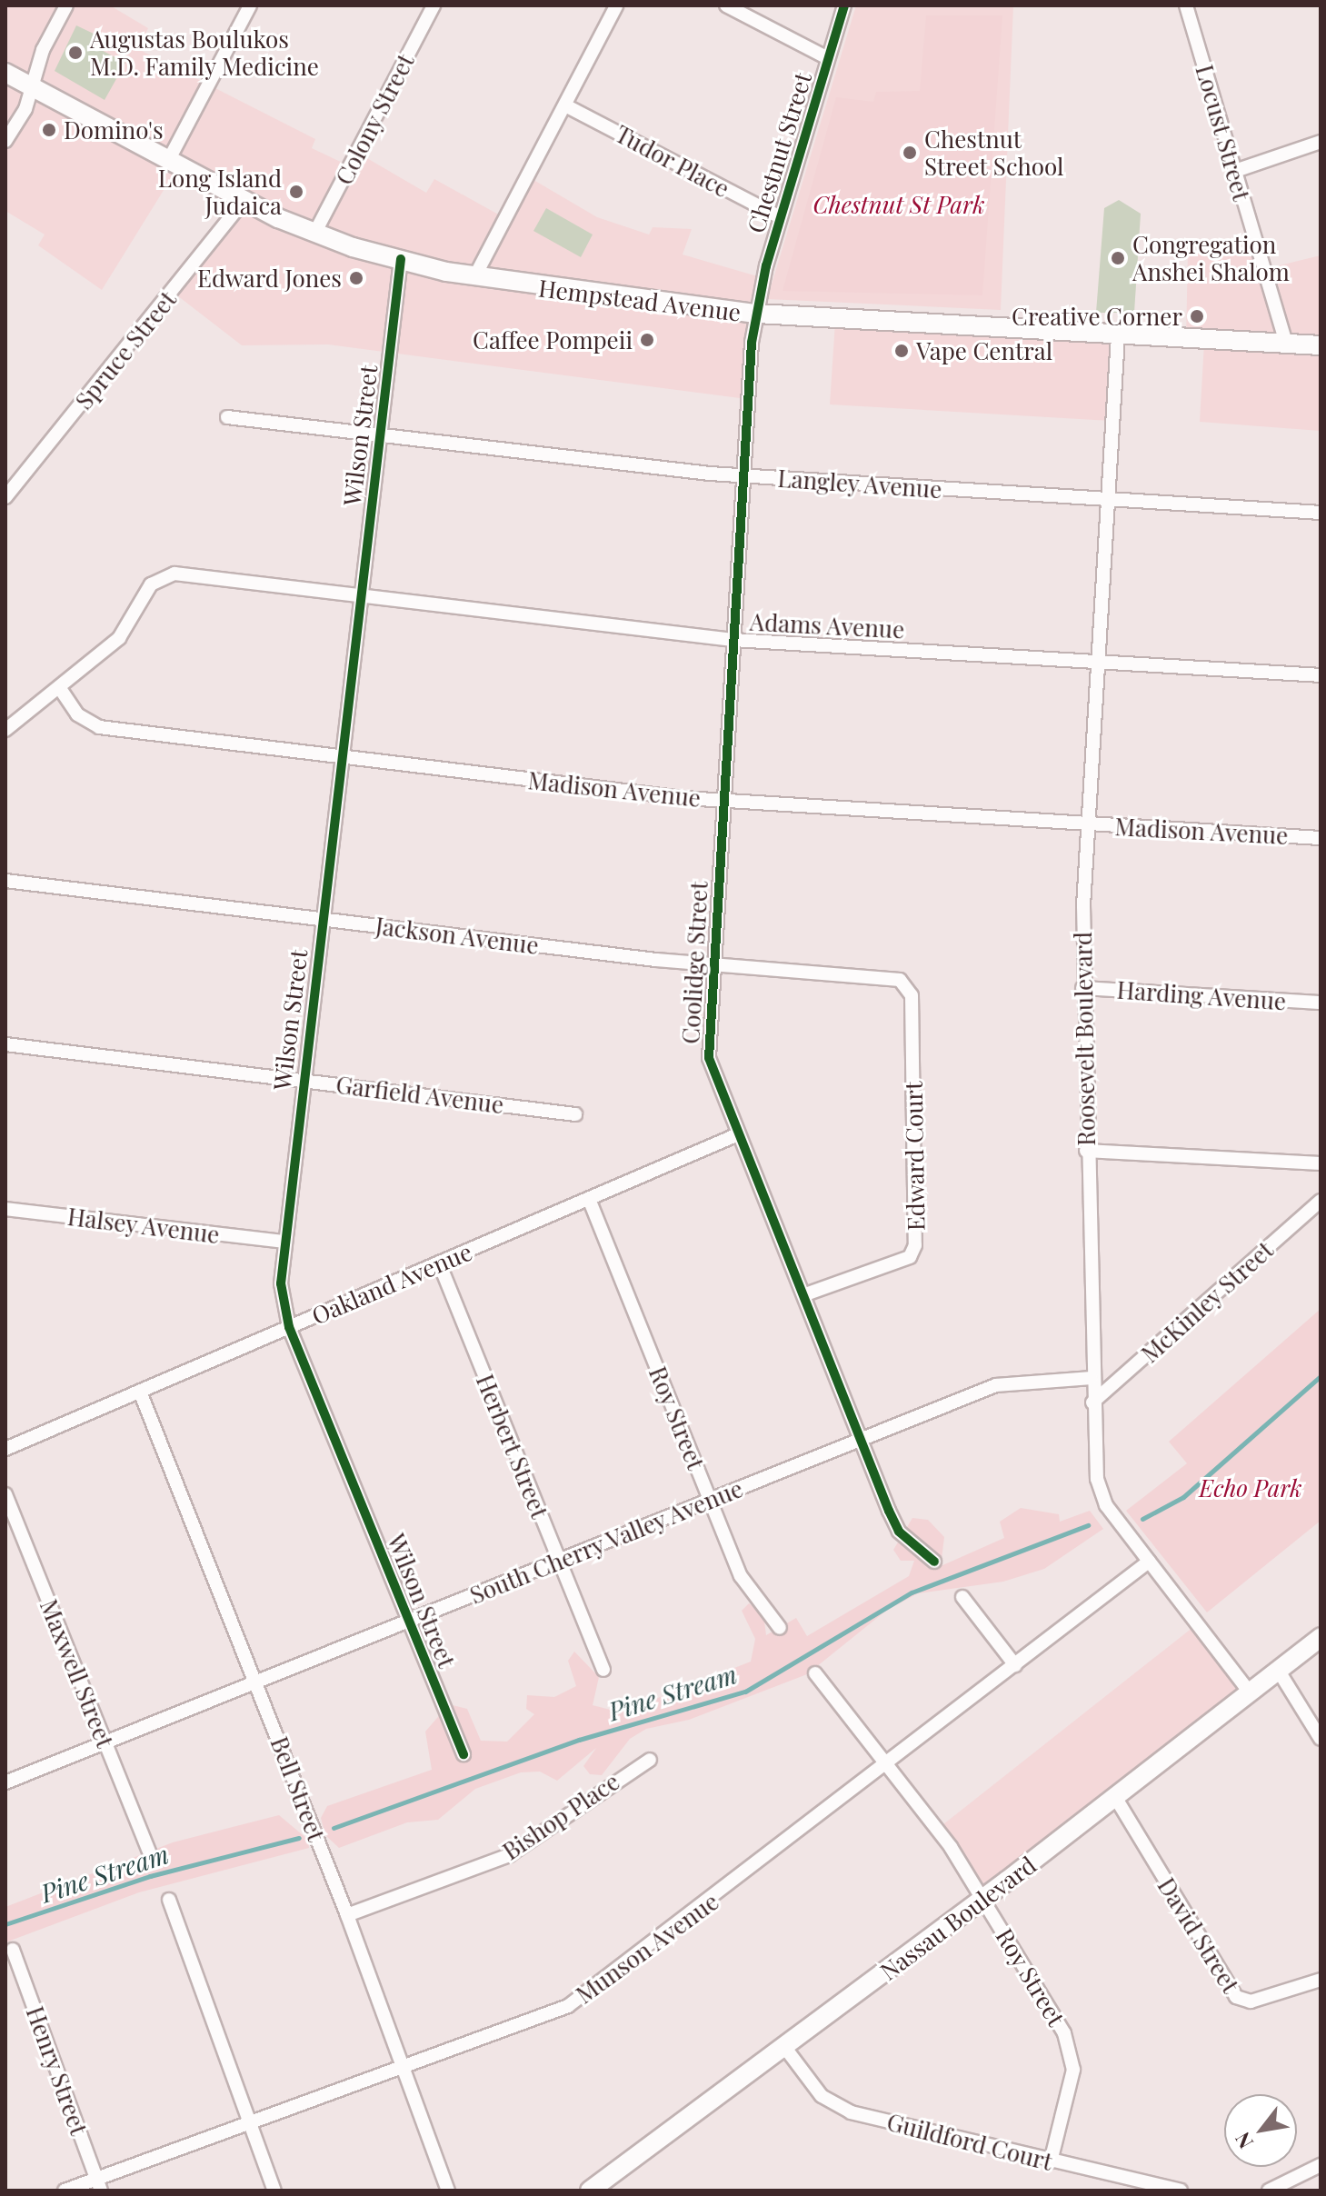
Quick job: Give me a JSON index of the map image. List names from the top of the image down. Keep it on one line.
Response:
{"streets":{"main road":["Hempstead Avenue","Nassau Boulevard"],"street":["Colony Street","Locust Street","Chestnut Street","Tudor Place","Spruce Street","Wilson Street","Langley Avenue","Adams Avenue","Madison Avenue","Jackson Avenue","Coolidge Street","Harding Avenue","Roosevelt Boulevard","Garfield Avenue","Edward Court","Halsey Avenue","Oakland Avenue","McKinley Street","Roy Street","Herbert Street","South Cherry Valley Avenue","Maxwell Street","Bell Street","Bishop Place","David Street","Munson Avenue","Henry Street","Guildford Court"]},"crossings":[["Colony Street","Hempstead Avenue"],["Locust Street","Hempstead Avenue"],["Chestnut Street","Tudor Place"],["Chestnut Street","Hempstead Avenue"],["Chestnut Street","Coolidge Street"],["Hempstead Avenue","Spruce Street"],["Hempstead Avenue","Wilson Street"],["Hempstead Avenue","Coolidge Street"],["Hempstead Avenue","Roosevelt Boulevard"],["Wilson Street","Langley Avenue"],["Wilson Street","Adams Avenue"],["Wilson Street","Madison Avenue"],["Wilson Street","Jackson Avenue"],["Wilson Street","Garfield Avenue"],["Wilson Street","Halsey Avenue"],["Wilson Street","Oakland Avenue"],["Wilson Street","South Cherry Valley Avenue"],["Langley Avenue","Coolidge Street"],["Langley Avenue","Roosevelt Boulevard"],["Adams Avenue","Madison Avenue"],["Adams Avenue","Coolidge Street"],["Adams Avenue","Roosevelt Boulevard"],["Madison Avenue","Coolidge Street"],["Madison Avenue","Roosevelt Boulevard"],["Jackson Avenue","Coolidge Street"],["Jackson Avenue","Edward Court"],["Coolidge Street","Edward Court"],["Coolidge Street","Oakland Avenue"],["Coolidge Street","South Cherry Valley Avenue"],["Harding Avenue","Roosevelt Boulevard"],["Roosevelt Boulevard","McKinley Street"],["Roosevelt Boulevard","South Cherry Valley Avenue"],["Roosevelt Boulevard","Nassau Boulevard"],["Roosevelt Boulevard","Munson Avenue"],["Oakland Avenue","Roy Street"],["Oakland Avenue","Herbert Street"],["Oakland Avenue","Bell Street"],["Roy Street","South Cherry Valley Avenue"],["Roy Street","Nassau Boulevard"],["Roy Street","Munson Avenue"],["Roy Street","Guildford Court"],["Herbert Street","South Cherry Valley Avenue"],["South Cherry Valley Avenue","Maxwell Street"],["South Cherry Valley Avenue","Bell Street"],["Bell Street","Bishop Place"],["Bell Street","Munson Avenue"],["Nassau Boulevard","David Street"],["Nassau Boulevard","Guildford Court"],["Munson Avenue","Henry Street"]],"water":["Pine Stream"],"parks":["Chestnut St Park","Echo Park"],"places":["Augustas Boulukos M.D. Family Medicine","Domino's","Chestnut Street School","Long Island Judaica","Congregation Anshei Shalom","Edward Jones","Creative Corner","Caffee Pompeii","Vape Central"],"north":"bottom left"}
